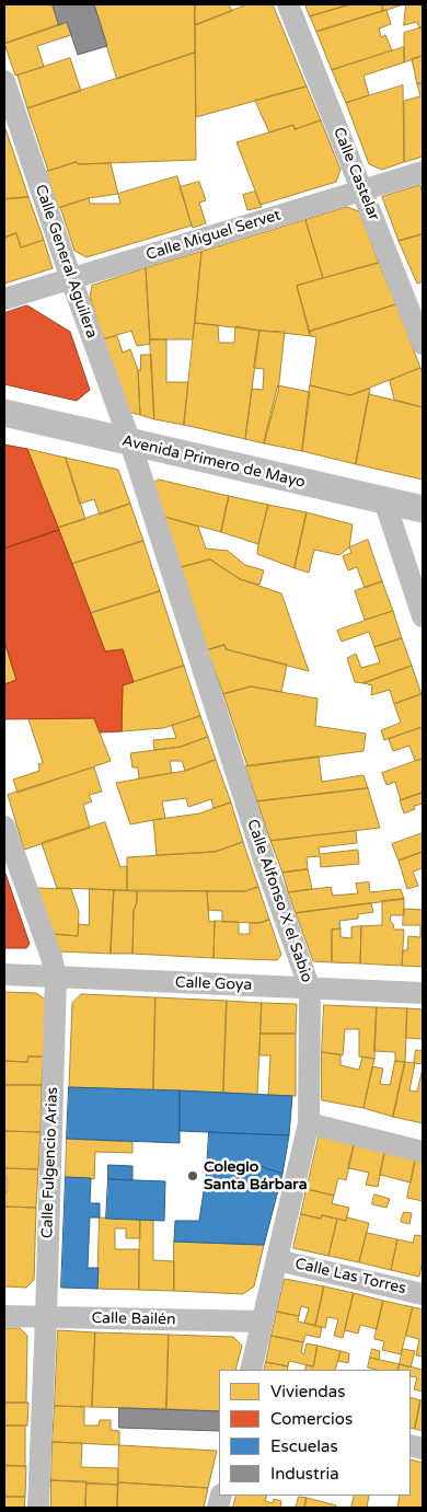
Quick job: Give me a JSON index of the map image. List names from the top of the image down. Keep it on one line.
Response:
{"streets":{"street":["Calle Castelar","Calle Miguel Servet","Calle General Aguilera","Avenida Primero de Mayo","Calle Alfonso X el Sabio","Calle Goya","Calle Fulgencio Arias","Calle Las Torres","Calle Bailén"]},"crossings":[["Calle Castelar","Calle Miguel Servet"],["Calle Miguel Servet","Calle General Aguilera"],["Calle General Aguilera","Avenida Primero de Mayo"],["Calle General Aguilera","Calle Alfonso X el Sabio"],["Avenida Primero de Mayo","Calle Alfonso X el Sabio"],["Calle Alfonso X el Sabio","Calle Goya"],["Calle Alfonso X el Sabio","Calle Las Torres"],["Calle Alfonso X el Sabio","Calle Bailén"],["Calle Goya","Calle Fulgencio Arias"],["Calle Fulgencio Arias","Calle Bailén"]],"places":["Colegio Santa Bárbara"],"legend":["Viviendas","Comercios","Escuelas","Industria"]}
